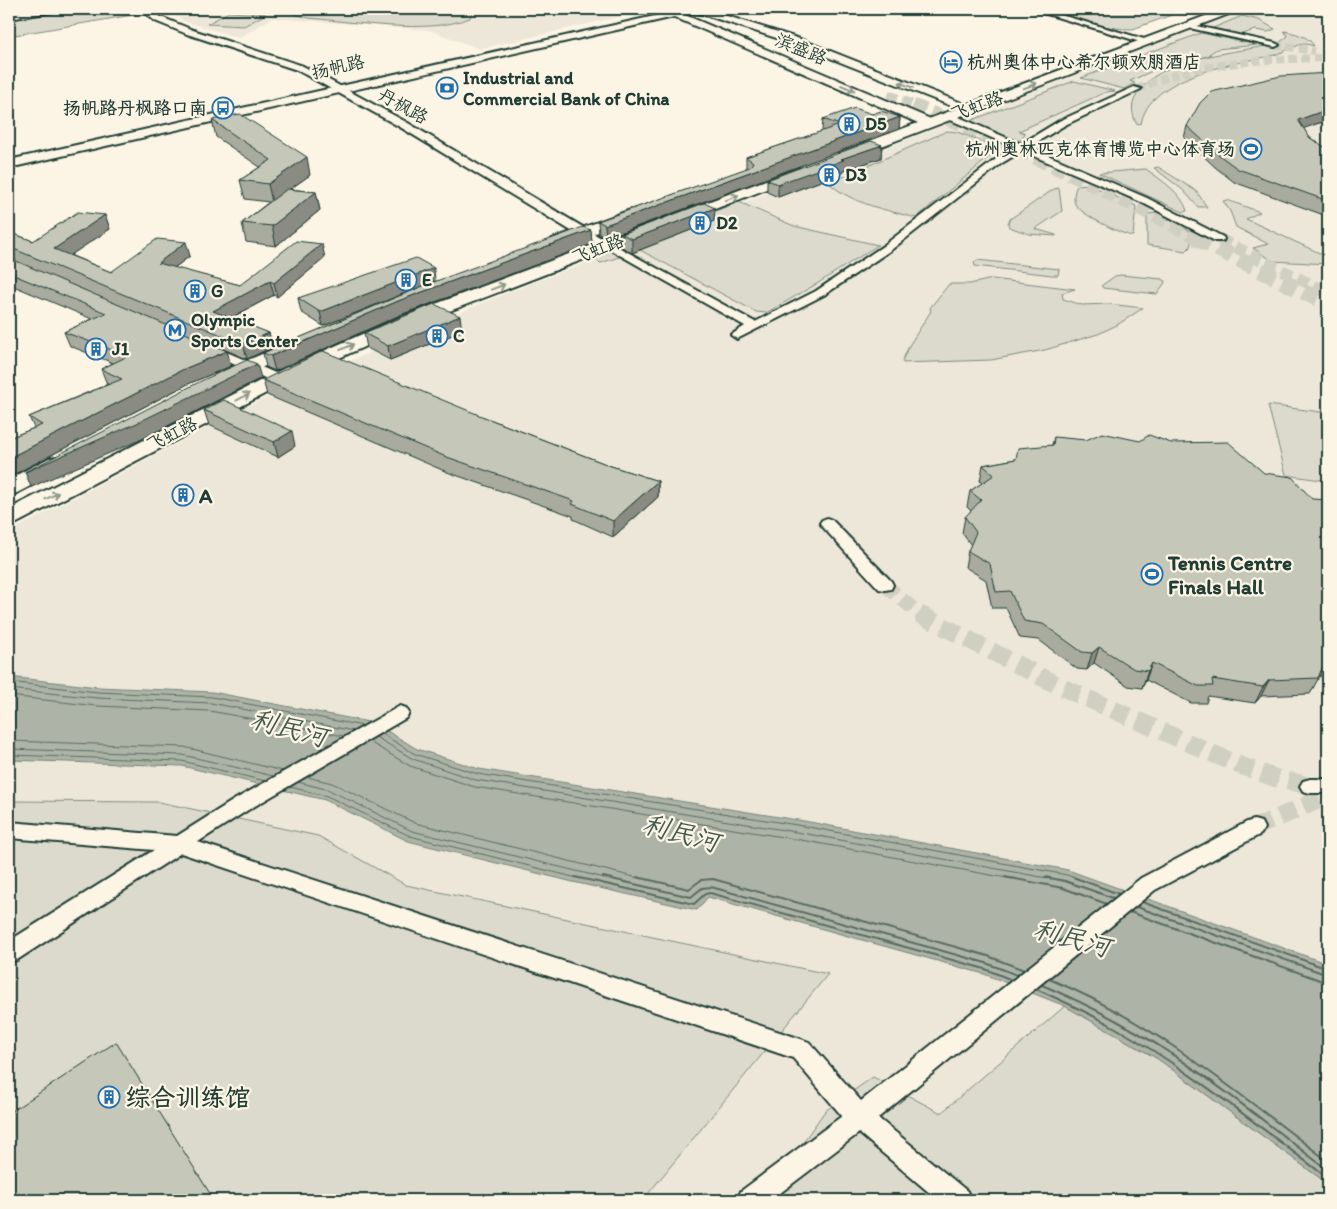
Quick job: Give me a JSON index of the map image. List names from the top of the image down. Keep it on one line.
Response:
{"streets":{"main road":["滨盛路","扬帆路","飞虹路"],"street":["丹枫路"]},"crossings":[["滨盛路","飞虹路"],["扬帆路","丹枫路"],["丹枫路","飞虹路"]],"water":["利民河"],"places":{"hotel":["杭州奥体中心希尔顿欢朋酒店"],"bank":["Industrial and Commercial Bank of China"],"bus stop":["扬帆路丹枫路口南"],"building":["D5","D3","D2","E","G","C","J1","A","综合训练馆"],"sports":["杭州奥林匹克体育博览中心体育场","Tennis Centre Finals Hall"],"metro station":["Olympic Sports Center"]}}
